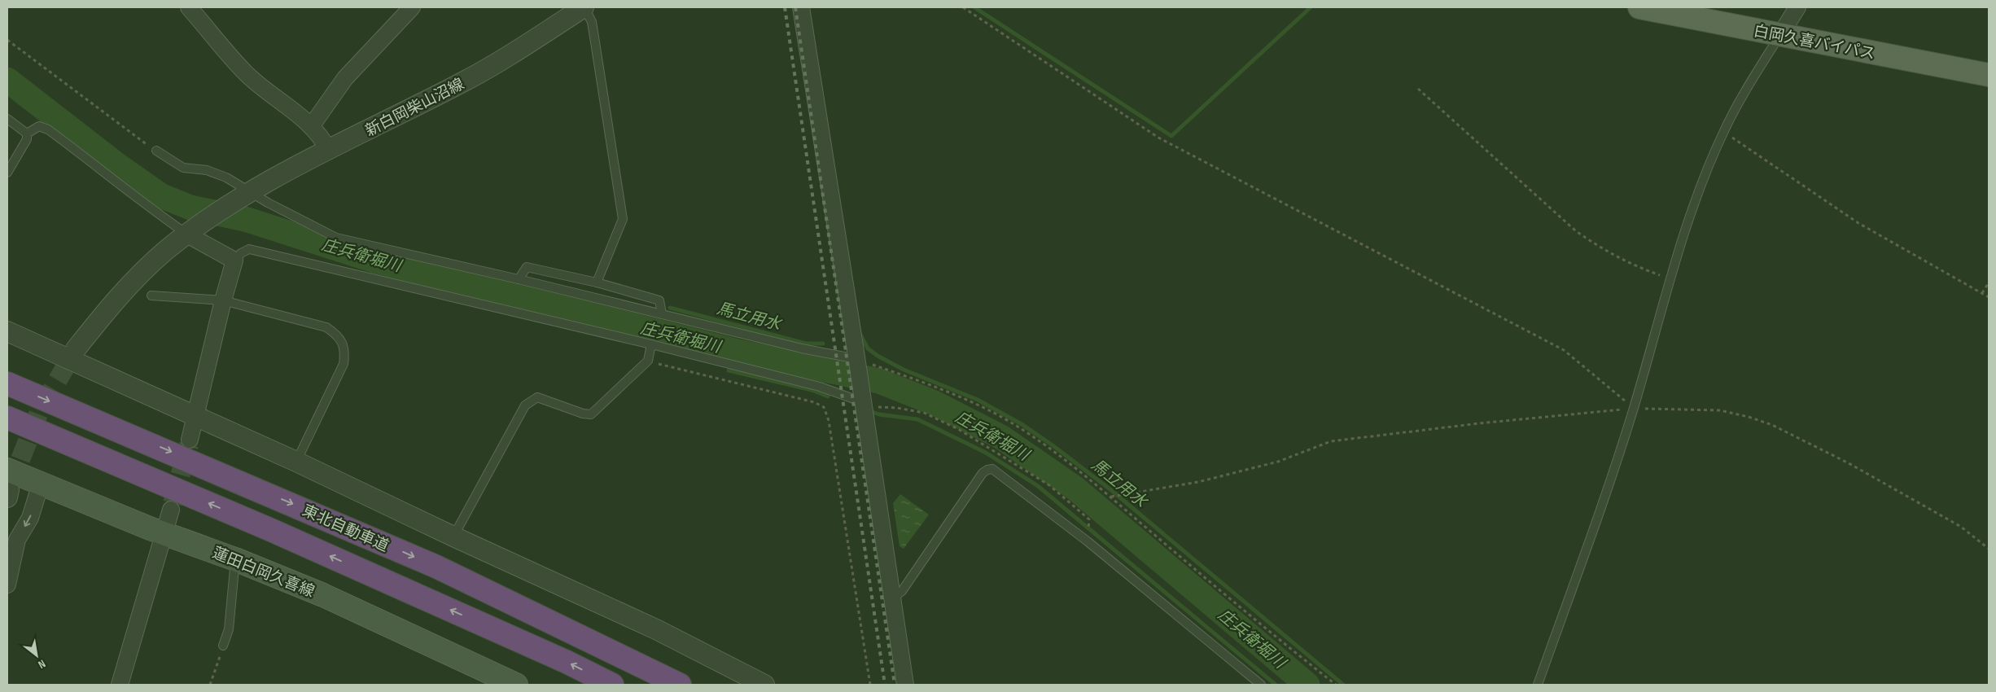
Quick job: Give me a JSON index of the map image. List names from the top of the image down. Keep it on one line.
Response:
{"streets":{"highway":["東北自動車道"],"main road":["白岡久喜バイパス","蓮田白岡久喜線"],"street":["新白岡柴山沼線"]},"water":["庄兵衛堀川","馬立用水"],"north":"bottom right"}
